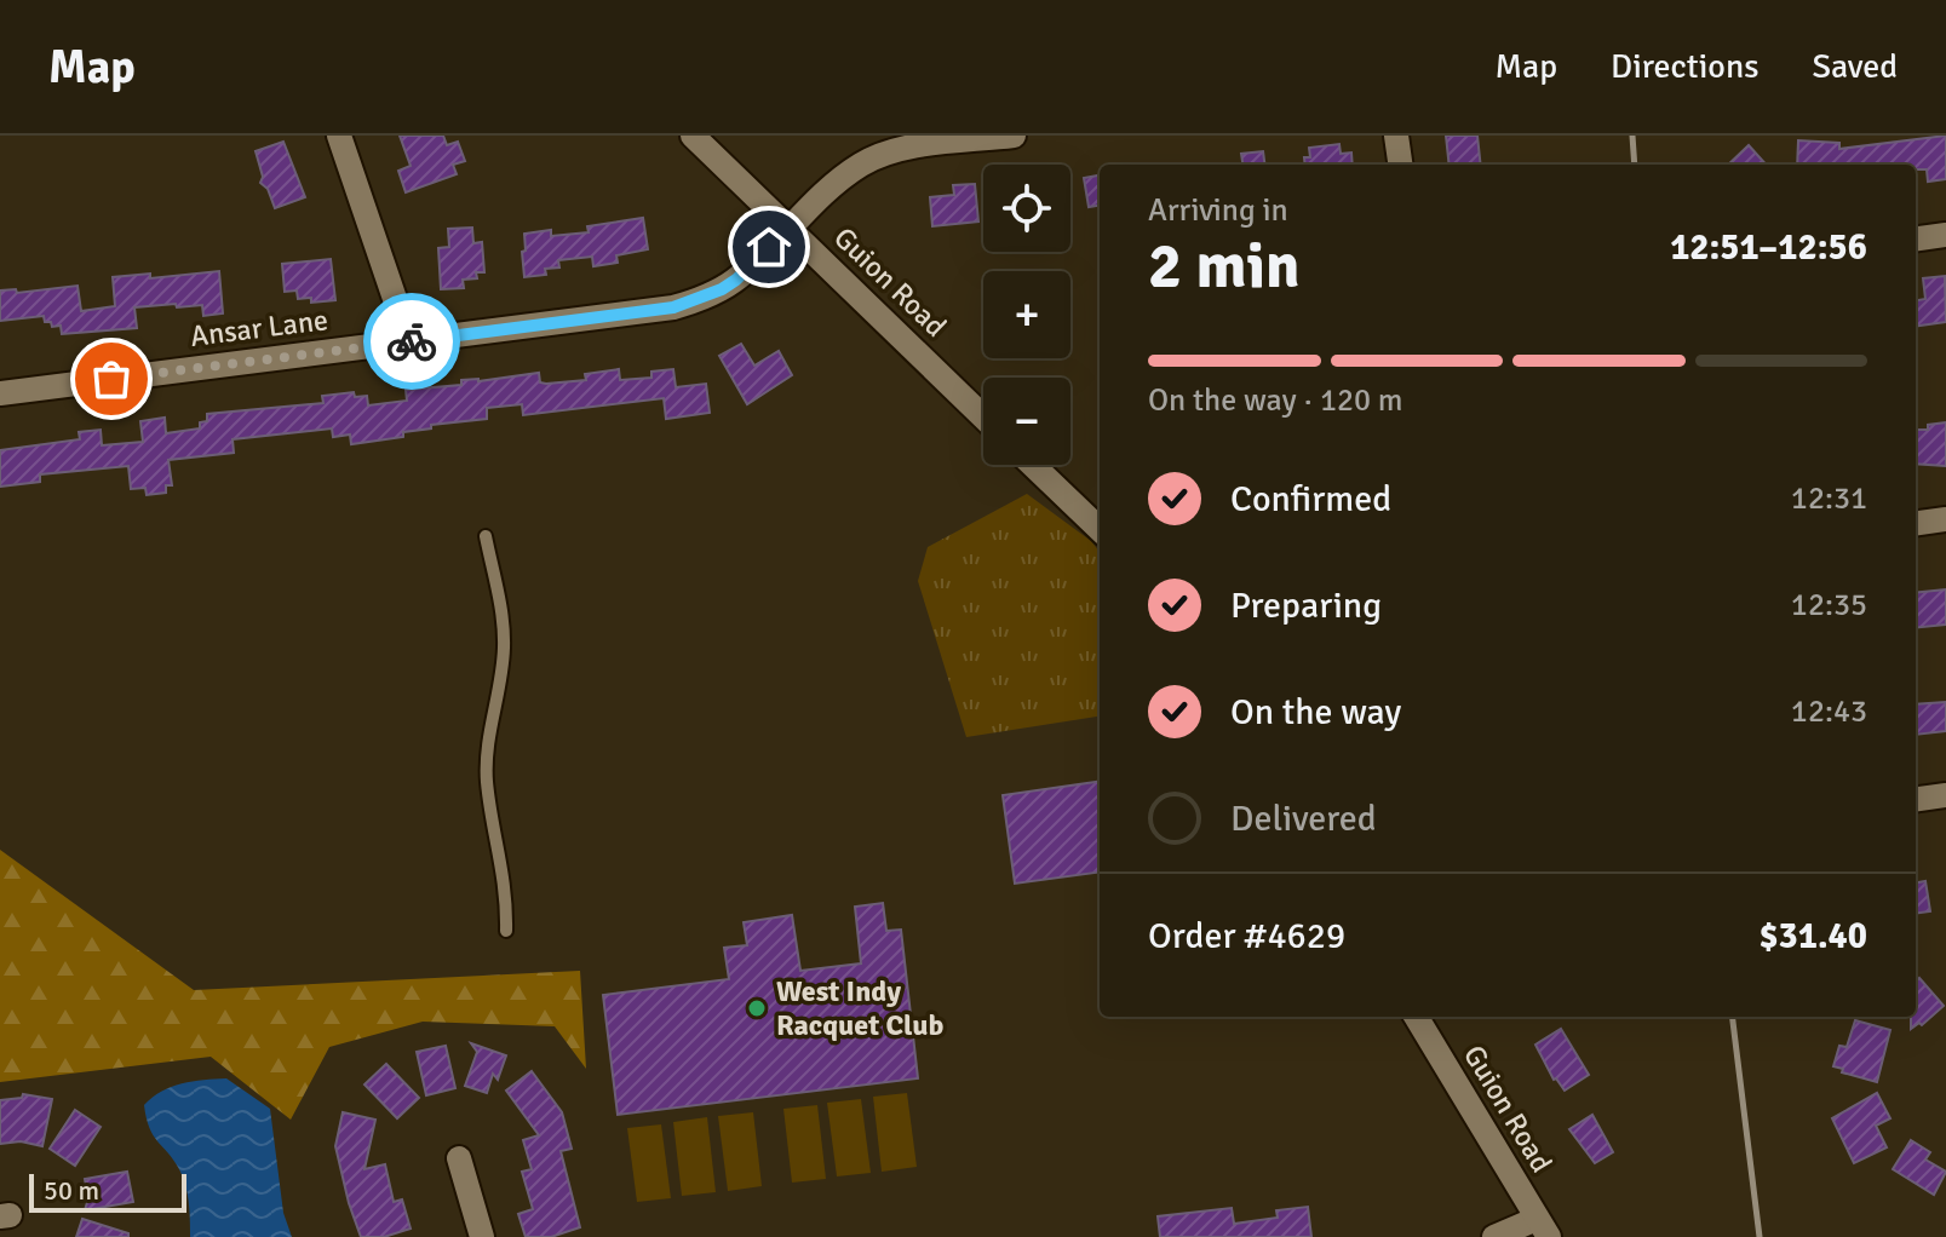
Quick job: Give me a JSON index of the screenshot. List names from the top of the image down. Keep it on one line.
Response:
{"streets":{"street":["Guion Road","Ansar Lane"]},"crossings":[["Guion Road","Ansar Lane"]],"places":["West Indy Racquet Club"],"scale_bar":"50 m","page":{"header":"Map","nav":["Map","Directions","Saved"],"map_buttons":["+","−"],"heading":["2 min","Arriving in","12:51–12:56"],"panel":["Order #4629","$31.40"],"bar":"On the way · 120 m","list":[["Confirmed","12:31"],["Preparing","12:35"],["On the way","12:43"],"Delivered"],"scale":"50 m"}}
